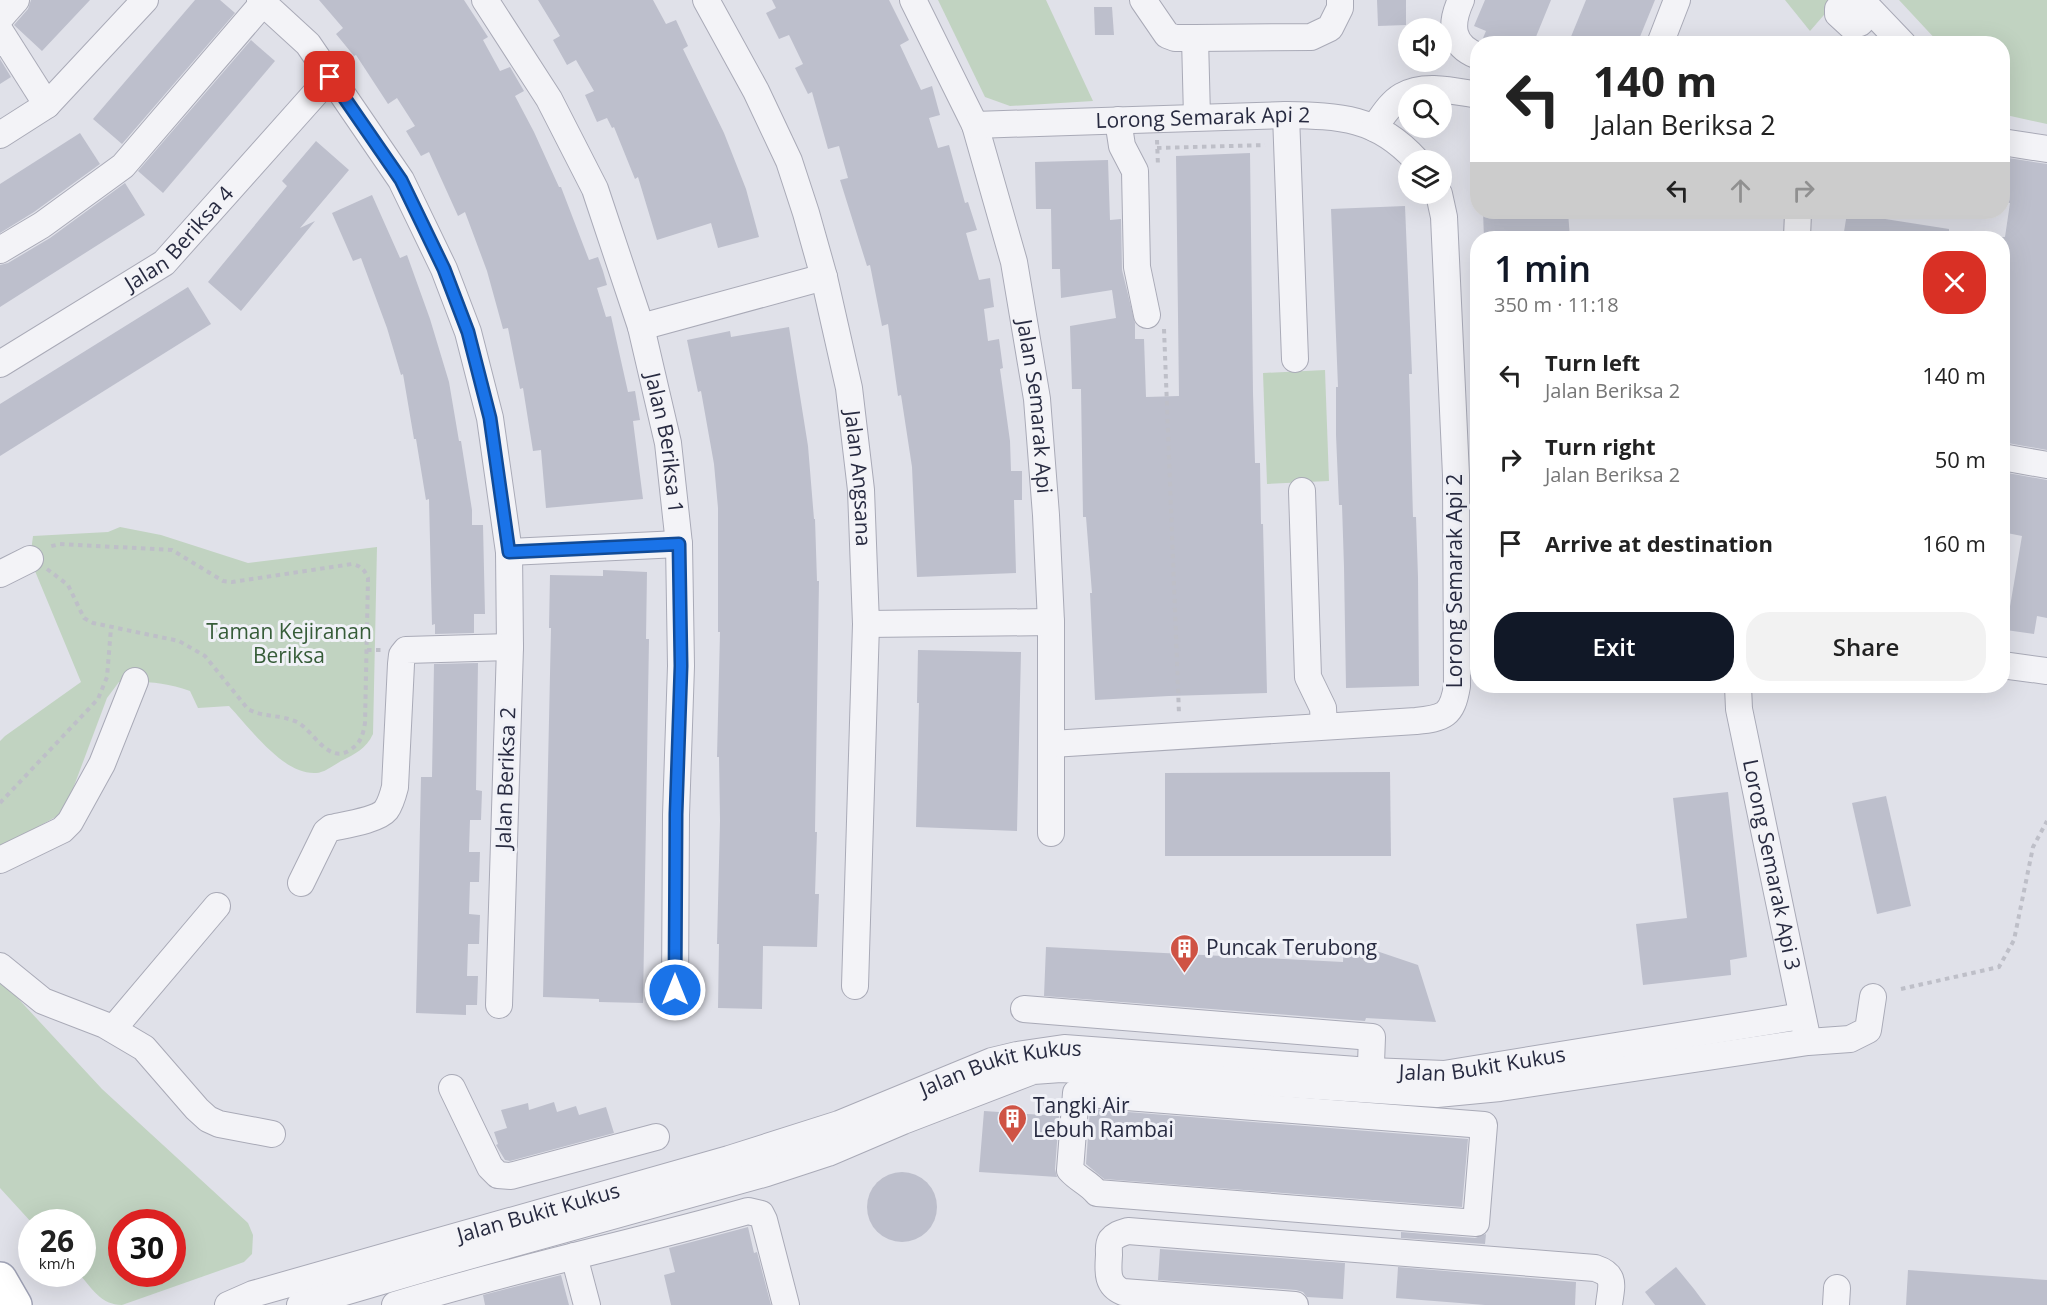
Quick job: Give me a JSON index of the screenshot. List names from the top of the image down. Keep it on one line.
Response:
{"streets":{"street":["Lorong Semarak Api 2","Jalan Beriksa 4","Jalan Semarak Api","Jalan Beriksa 1","Jalan Angsana","Jalan Beriksa 2","Lorong Semarak Api 3","Jalan Bukit Kukus"]},"crossings":[["Lorong Semarak Api 2","Jalan Semarak Api"],["Jalan Beriksa 4","Jalan Beriksa 2"],["Lorong Semarak Api 3","Jalan Bukit Kukus"]],"parks":["Taman Kejiranan Beriksa"],"places":{"building":["Puncak Terubong","Tangki Air Lebuh Rambai"]},"page":{"turn":["140 m","Jalan Beriksa 2"],"heading":["1 min","350 m · 11:18"],"list":[{"name":"Turn left","note":"Jalan Beriksa 2","value":"140 m"},{"name":"Turn right","note":"Jalan Beriksa 2","value":"50 m"},{"name":"Arrive at destination","value":"160 m"}],"buttons":["Exit","Share"],"speed":"26 km/h","limit":"30"}}
